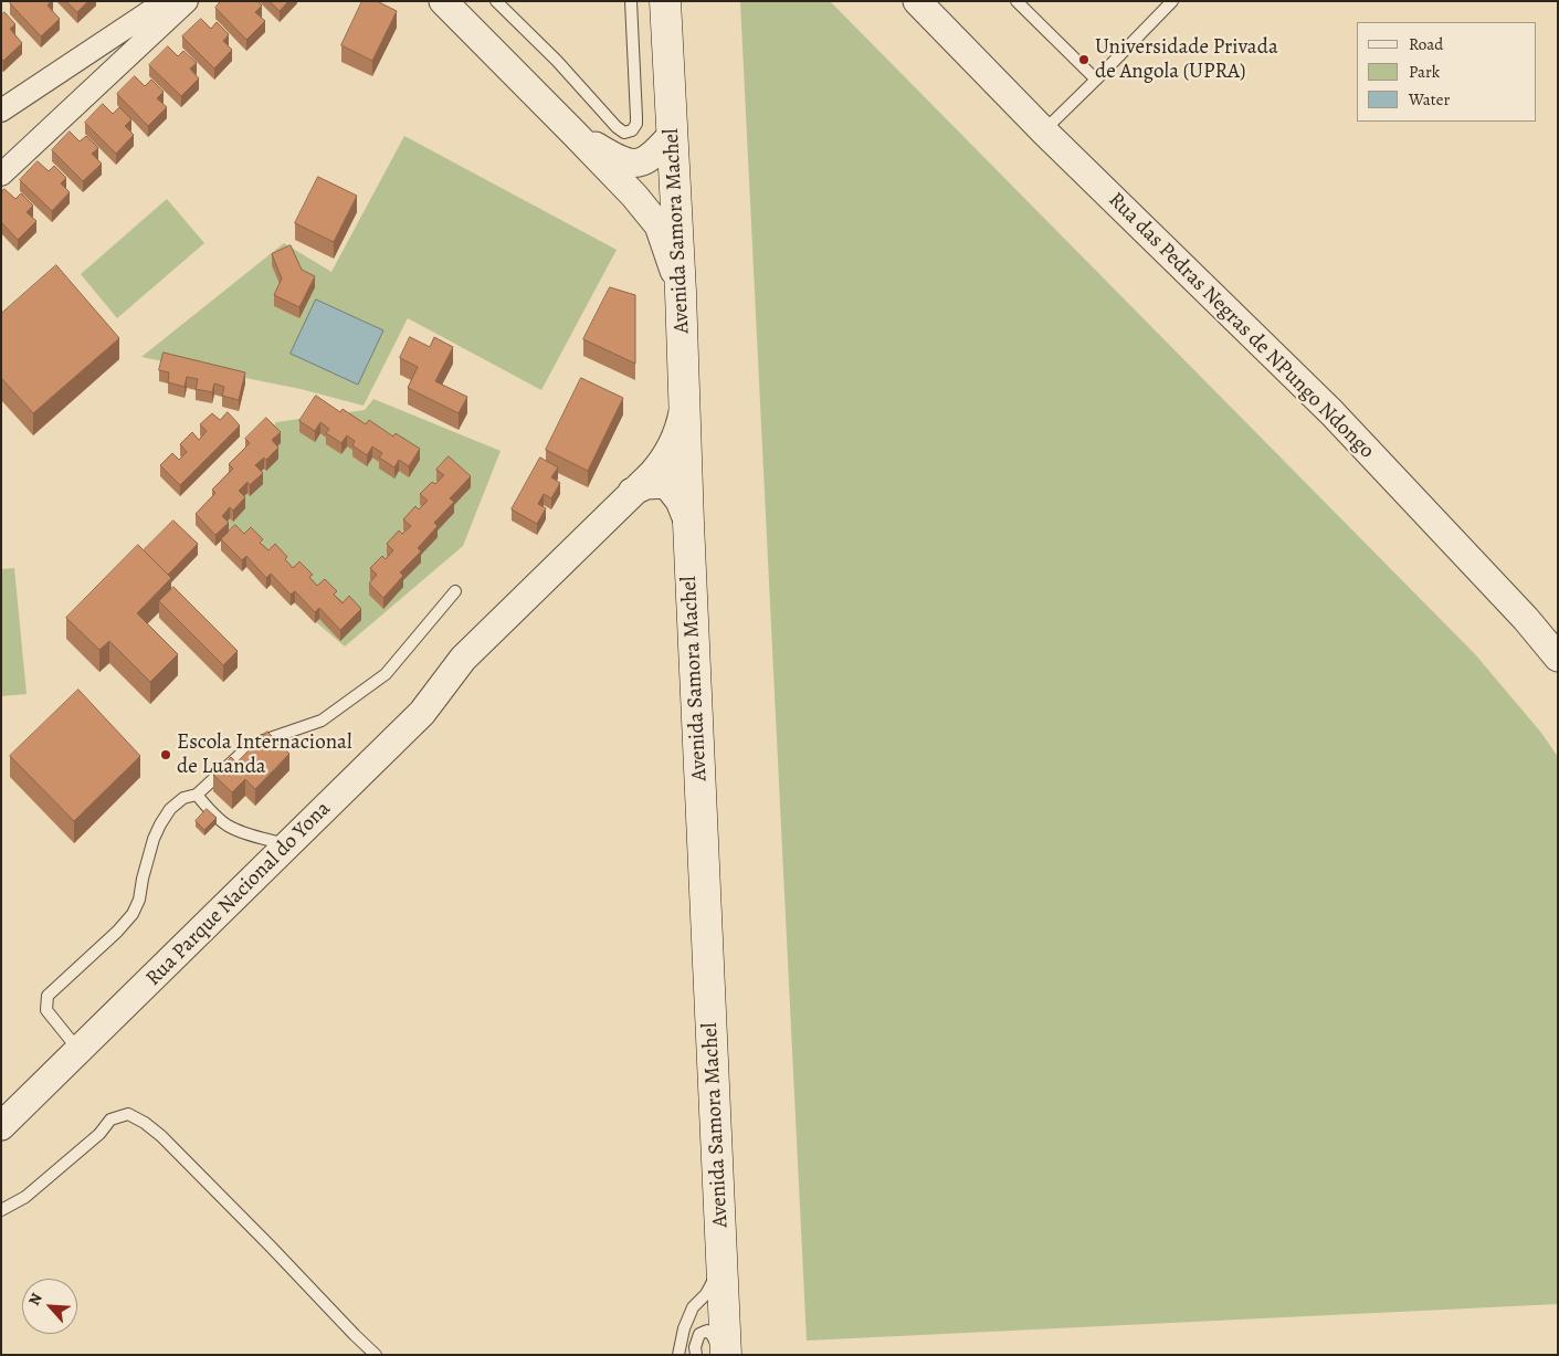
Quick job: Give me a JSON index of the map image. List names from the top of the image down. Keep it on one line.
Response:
{"streets":{"main road":["Avenida Samora Machel"],"street":["Rua das Pedras Negras de NPungo Ndongo","Rua Parque Nacional do Yona"]},"crossings":[["Avenida Samora Machel","Rua Parque Nacional do Yona"]],"places":["Universidade Privada de Angola (UPRA)","Escola Internacional de Luanda"],"legend":["Road","Park","Water"],"north":"top left"}
